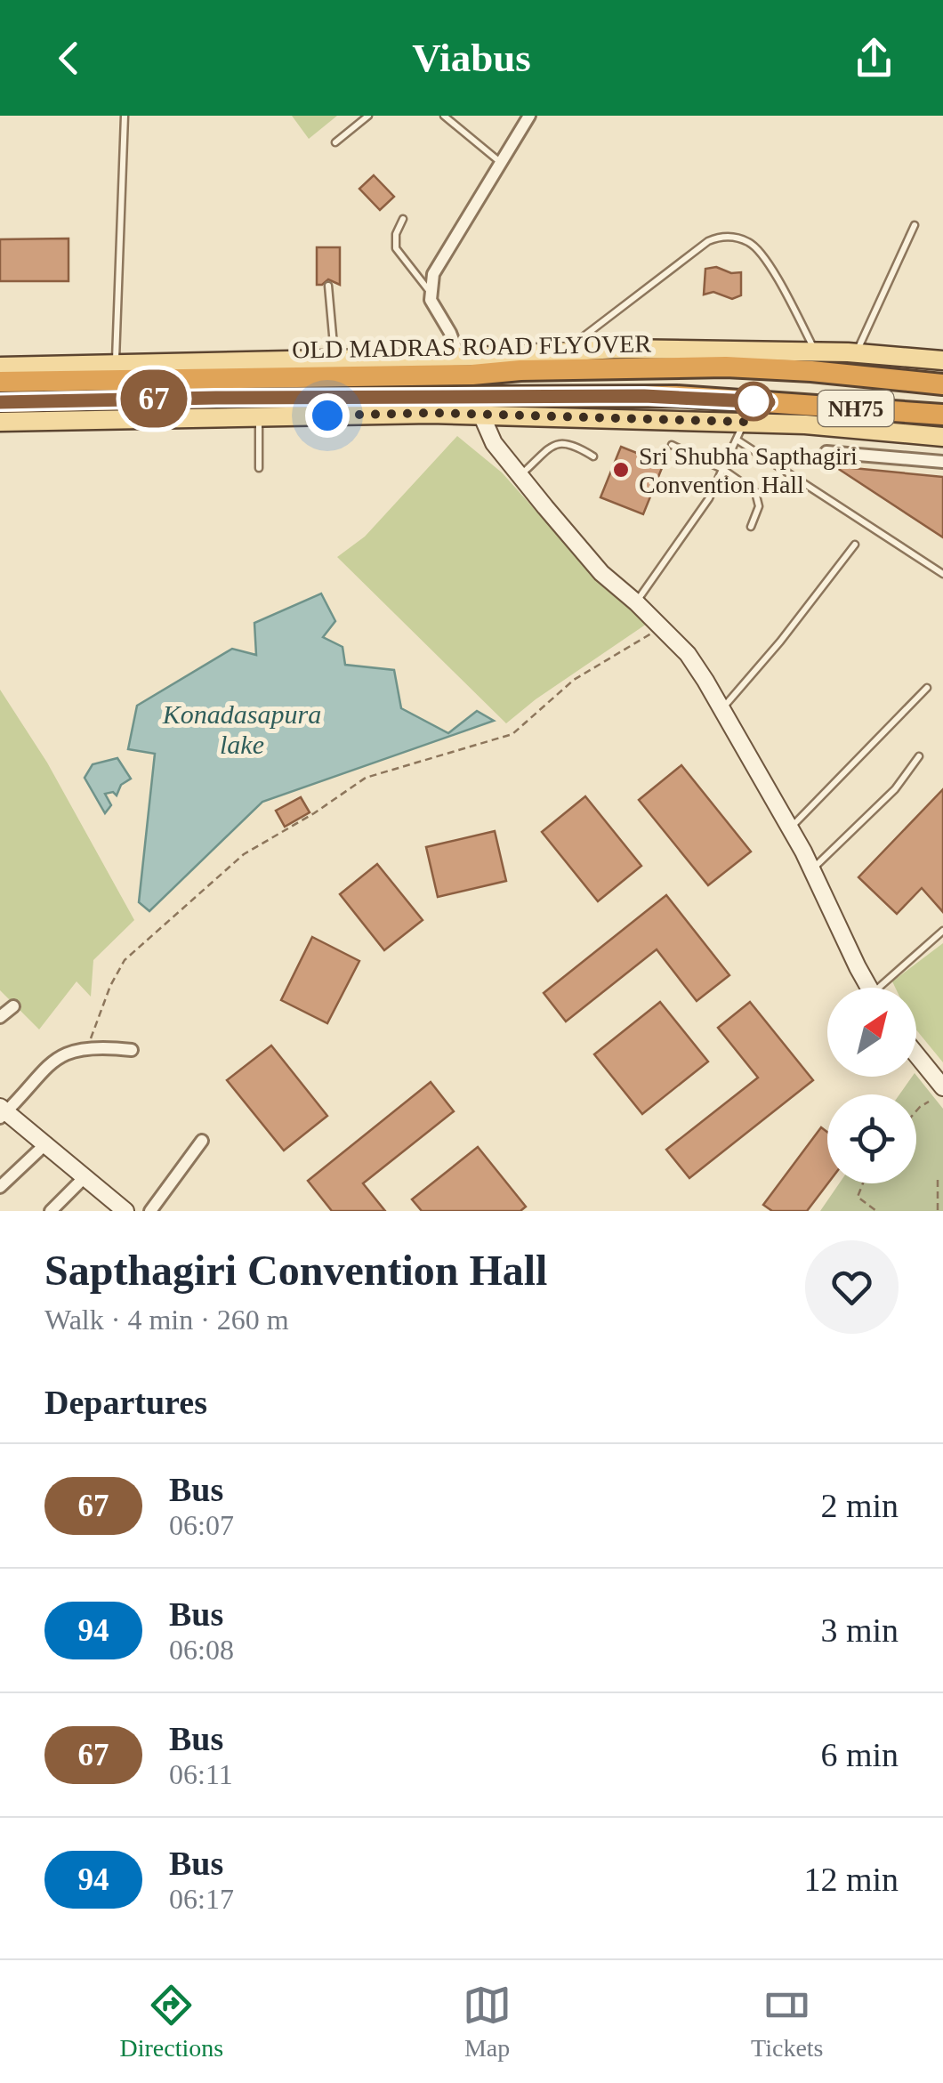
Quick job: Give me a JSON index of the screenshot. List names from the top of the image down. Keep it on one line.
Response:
{"streets":{"highway":["OLD MADRAS ROAD FLYOVER","NH75"]},"crossings":[["OLD MADRAS ROAD FLYOVER","NH75"]],"water":["Konadasapura lake"],"places":["Sri Shubha Sapthagiri Convention Hall"],"lines":["bus line 67"],"north":"top right","page":{"header":"Viabus","on_map":"67","heading":[["Sapthagiri Convention Hall","Walk · 4 min · 260 m"],"Departures"],"list":[{"mark":"67","name":"Bus","note":"06:07","value":"2 min"},{"mark":"94","name":"Bus","note":"06:08","value":"3 min"},{"mark":"67","name":"Bus","note":"06:11","value":"6 min"},{"mark":"94","name":"Bus","note":"06:17","value":"12 min"}],"tabs":["Directions","Map","Tickets"]}}
